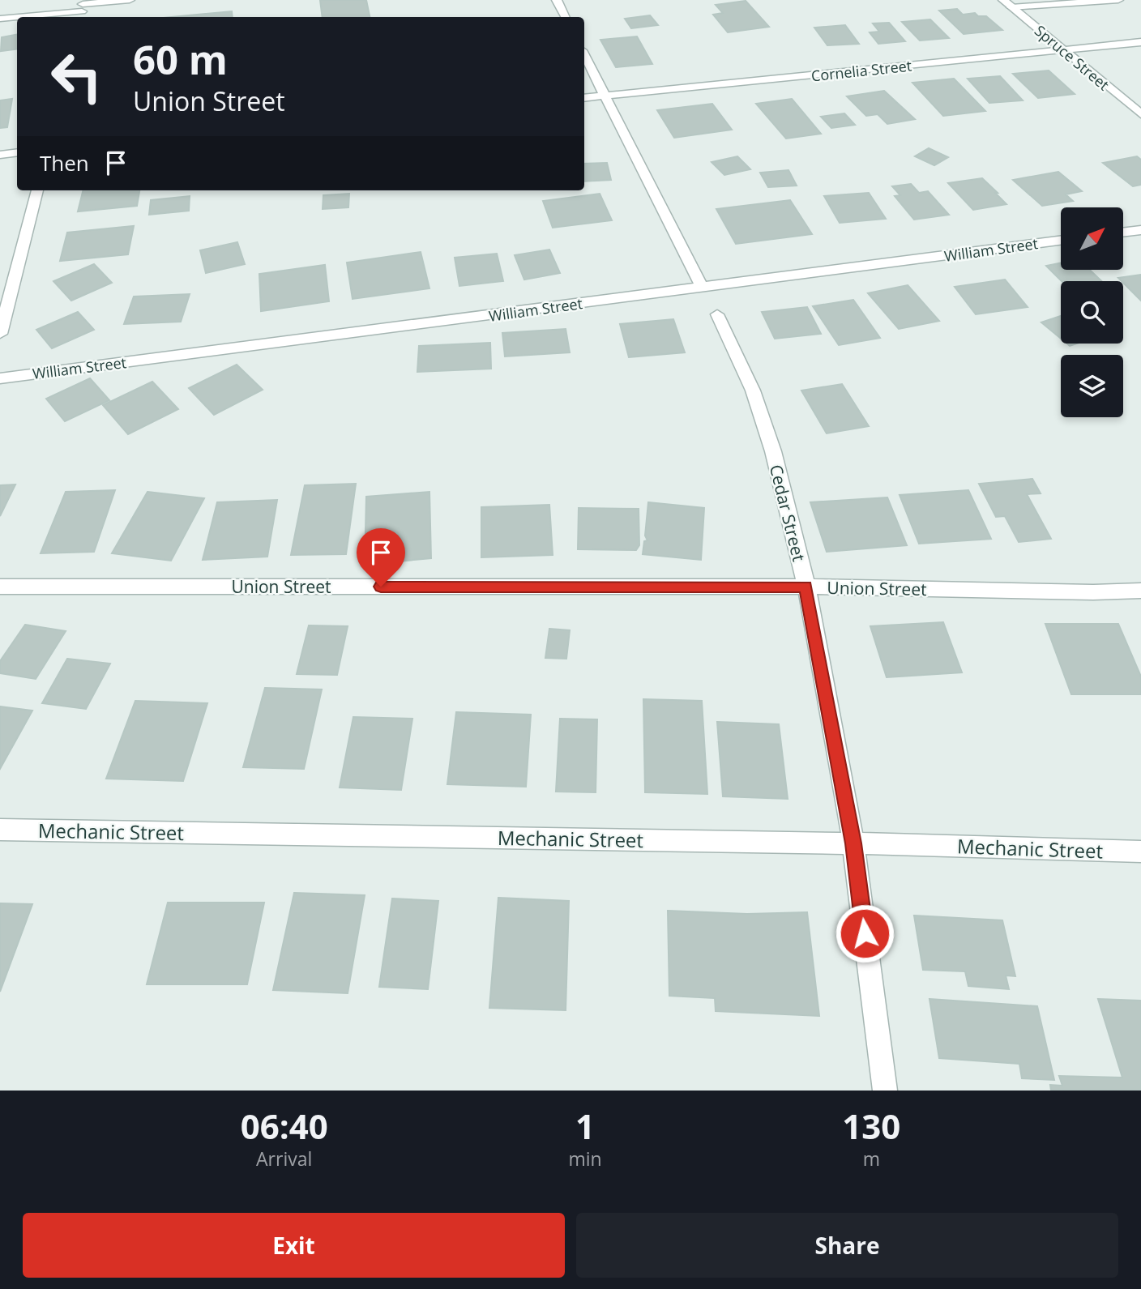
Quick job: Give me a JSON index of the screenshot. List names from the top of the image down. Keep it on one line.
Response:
{"streets":{"street":["Spruce Street","Cornelia Street","William Street","Cedar Street","Union Street","Mechanic Street"]},"crossings":[["Spruce Street","Cornelia Street"],["Cedar Street","Union Street"],["Cedar Street","Mechanic Street"]],"north":"top right","page":{"turn":["60 m","Union Street"],"then":"Then","eta":["06:40","Arrival","1","min","130","m"],"buttons":["Exit","Share"]}}
